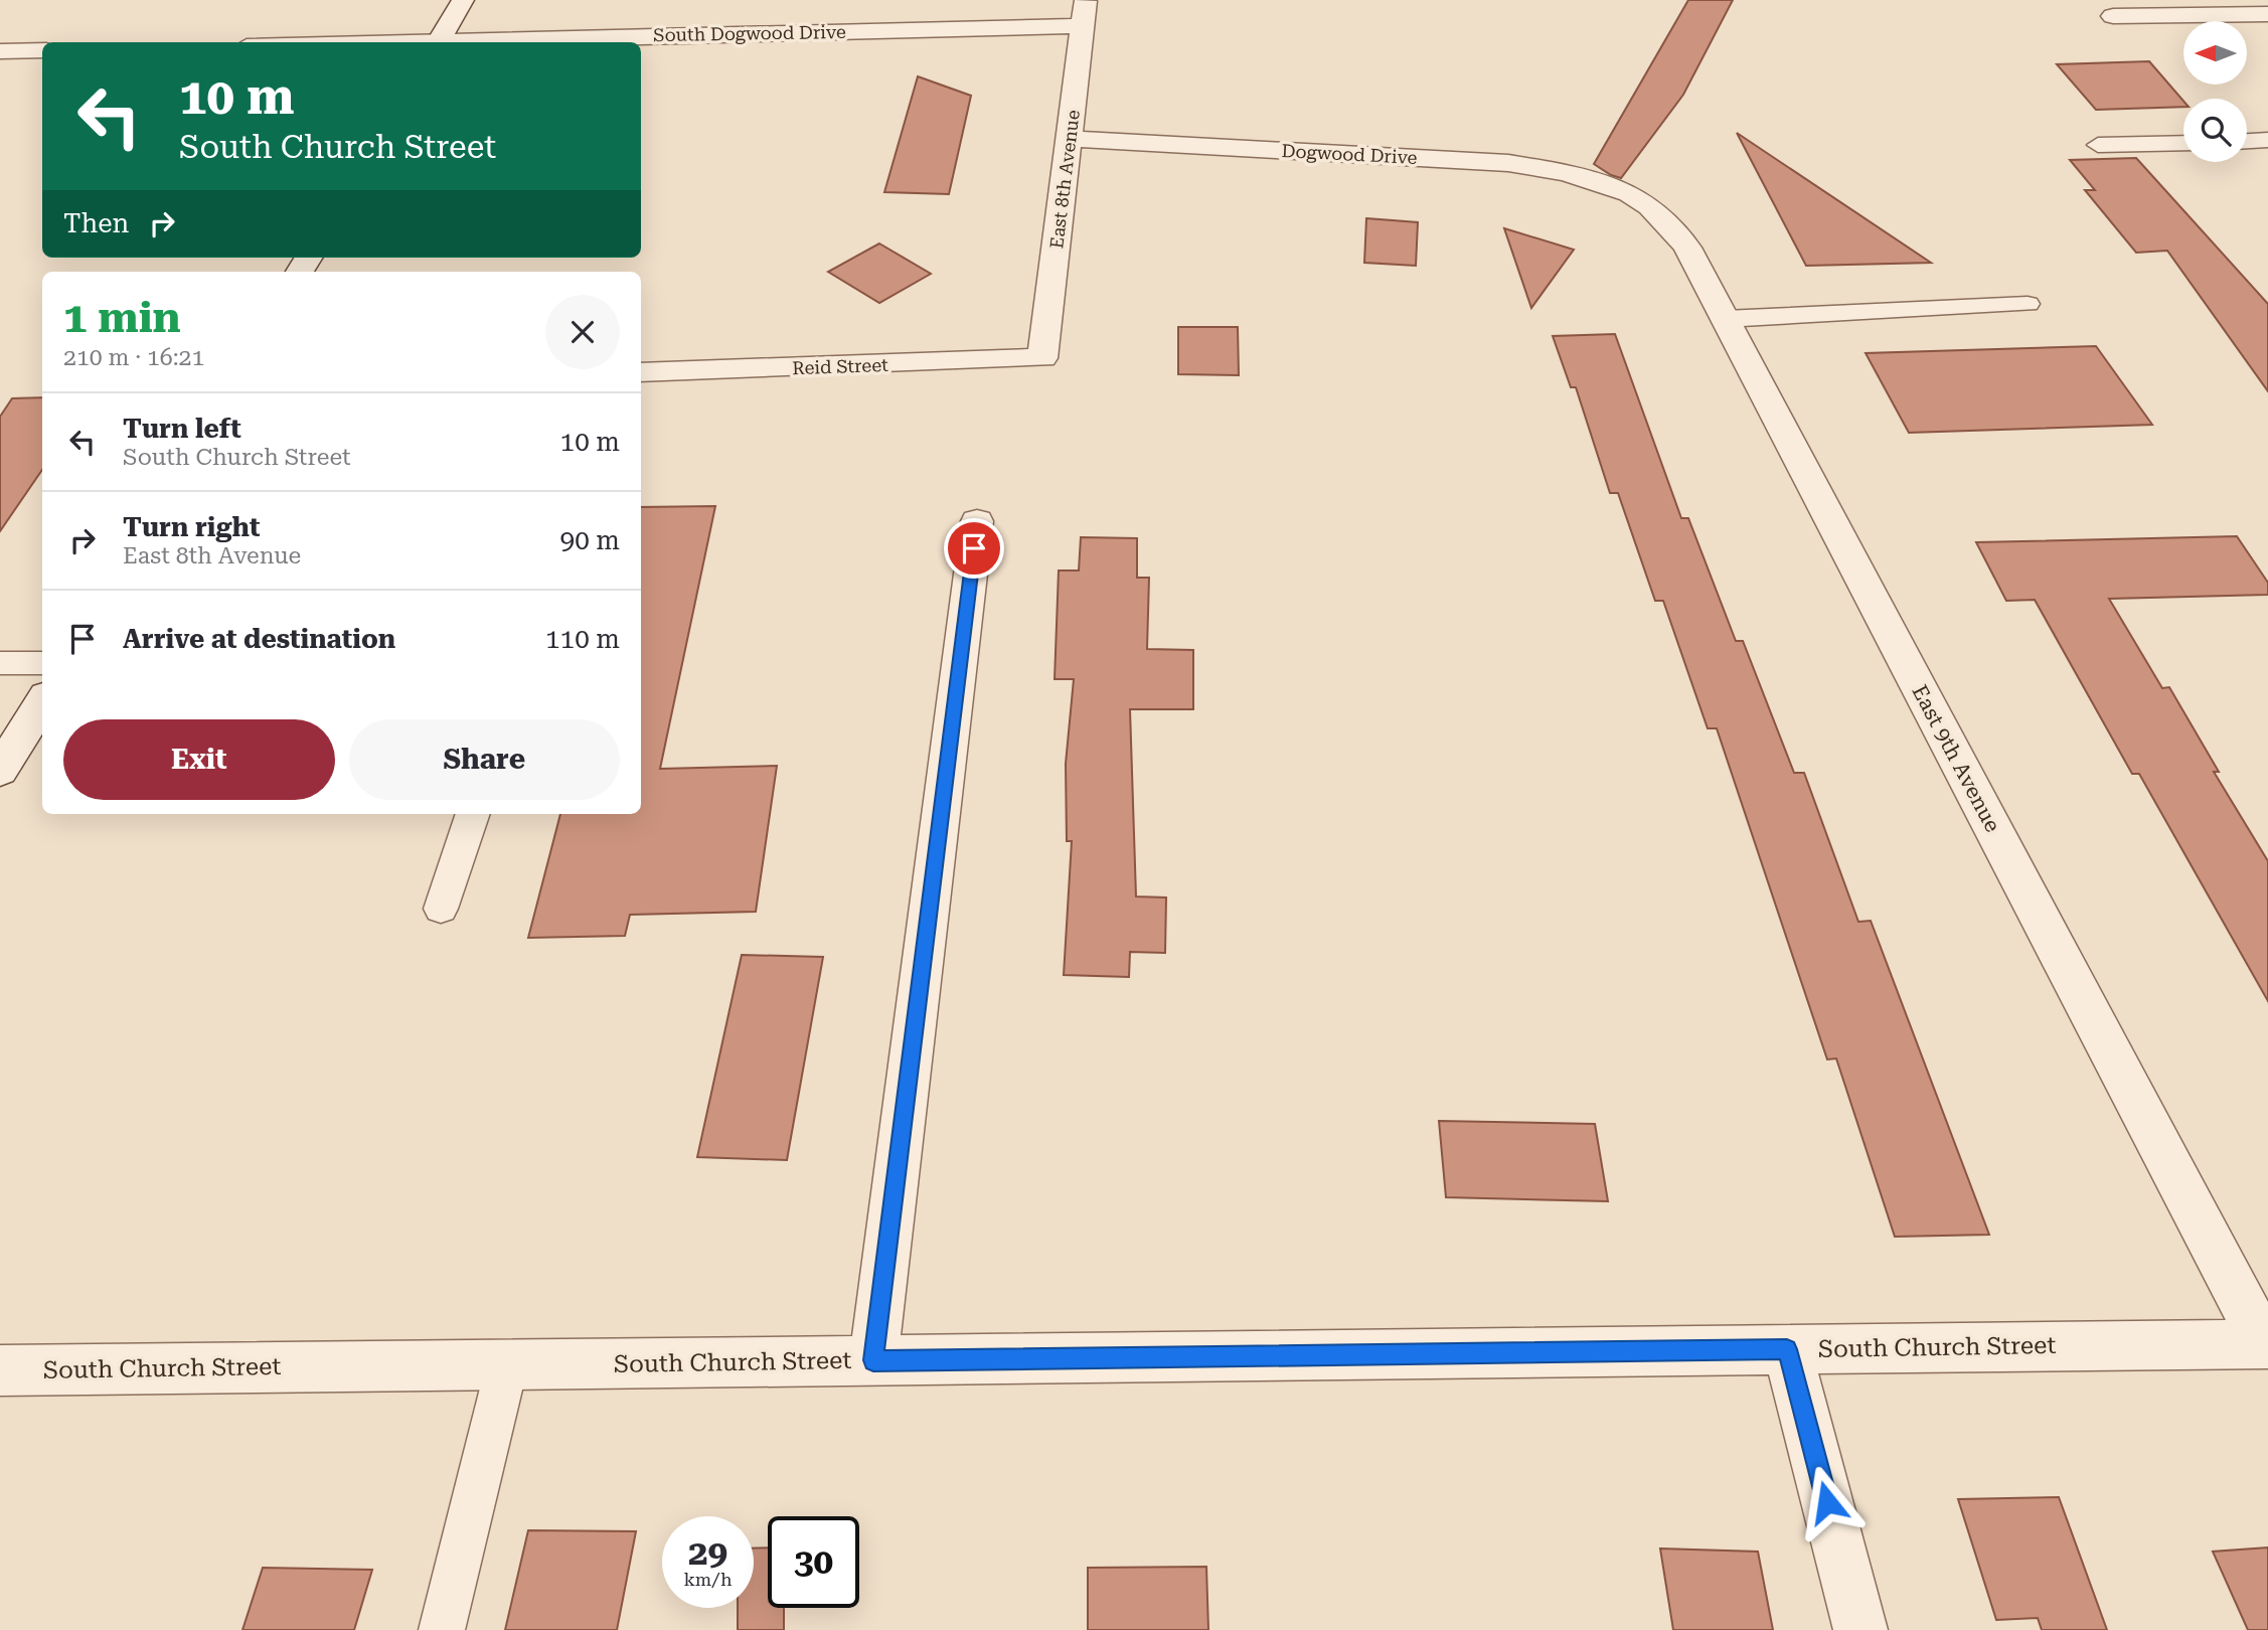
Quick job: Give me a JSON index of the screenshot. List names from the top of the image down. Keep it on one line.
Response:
{"streets":{"street":["South Dogwood Drive","Dogwood Drive","East 8th Avenue","Reid Street","East 9th Avenue","South Church Street"]},"crossings":[["South Dogwood Drive","East 8th Avenue"],["Dogwood Drive","East 8th Avenue"],["Dogwood Drive","East 9th Avenue"],["East 8th Avenue","Reid Street"],["East 9th Avenue","South Church Street"]],"north":"left","page":{"turn":["10 m","South Church Street"],"then":"Then","heading":["1 min","210 m · 16:21"],"list":[{"name":"Turn left","note":"South Church Street","value":"10 m"},{"name":"Turn right","note":"East 8th Avenue","value":"90 m"},{"name":"Arrive at destination","value":"110 m"}],"buttons":["Exit","Share"],"speed":"29 km/h","limit":"30"}}
